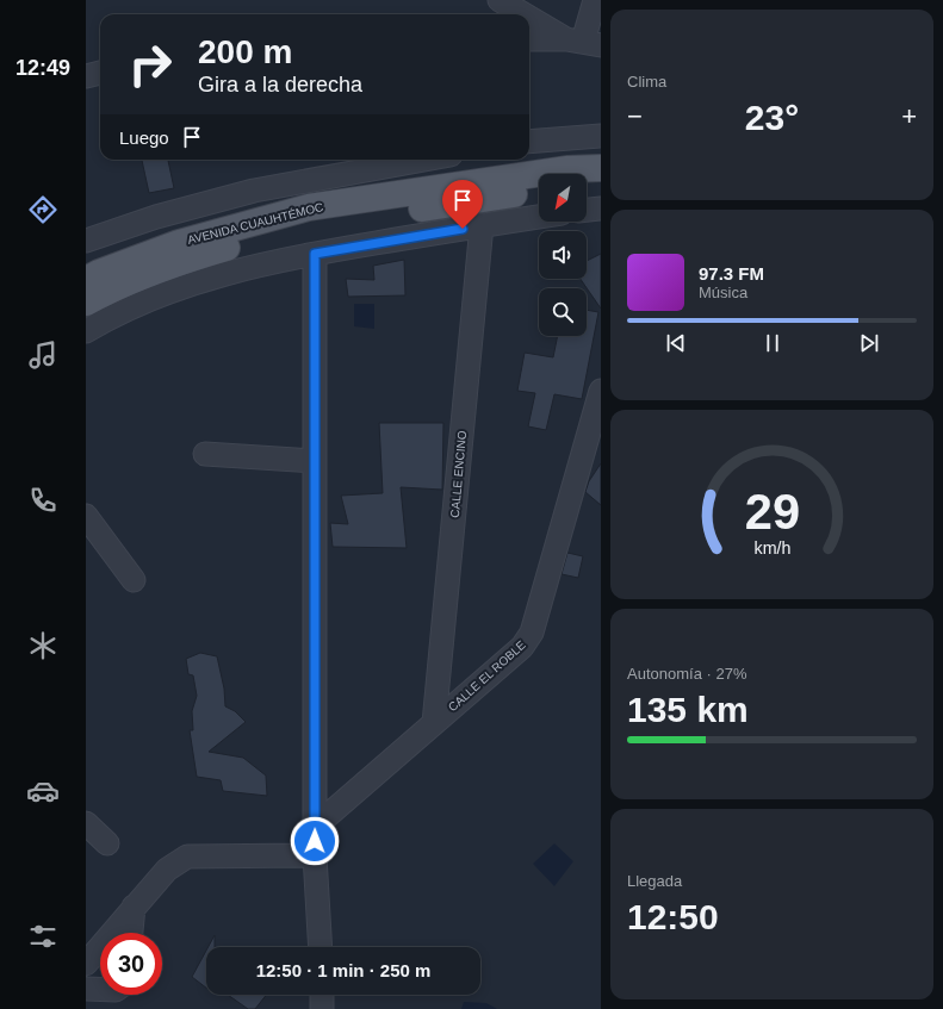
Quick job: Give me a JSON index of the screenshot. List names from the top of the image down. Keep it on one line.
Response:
{"streets":{"main road":["AVENIDA CUAUHTÉMOC"],"street":["CALLE ENCINO","CALLE EL ROBLE"]},"crossings":[["CALLE ENCINO","CALLE EL ROBLE"]],"north":"bottom left","page":{"tabs":"12:49","tile":["Clima",["Autonomía · 27%","135 km"],["Llegada","12:50"]],"turn":["200 m","Gira a la derecha"],"heat":["−","23°","+"],"then":"Luego","song":["97.3 FM","Música"],"limit":"30","trip":"12:50 · 1 min · 250 m","gauge":["29","km/h"]}}
